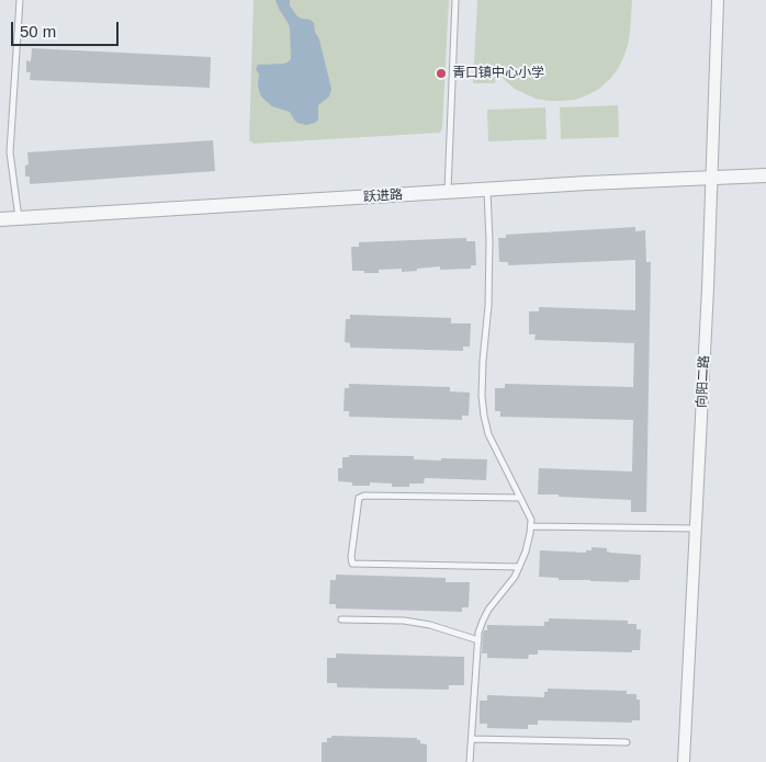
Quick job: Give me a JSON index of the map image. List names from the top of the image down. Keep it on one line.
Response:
{"streets":{"street":["跃进路","向阳二路"]},"crossings":[["跃进路","向阳二路"]],"places":["青口镇中心小学"],"scale_bar":"50 m"}
